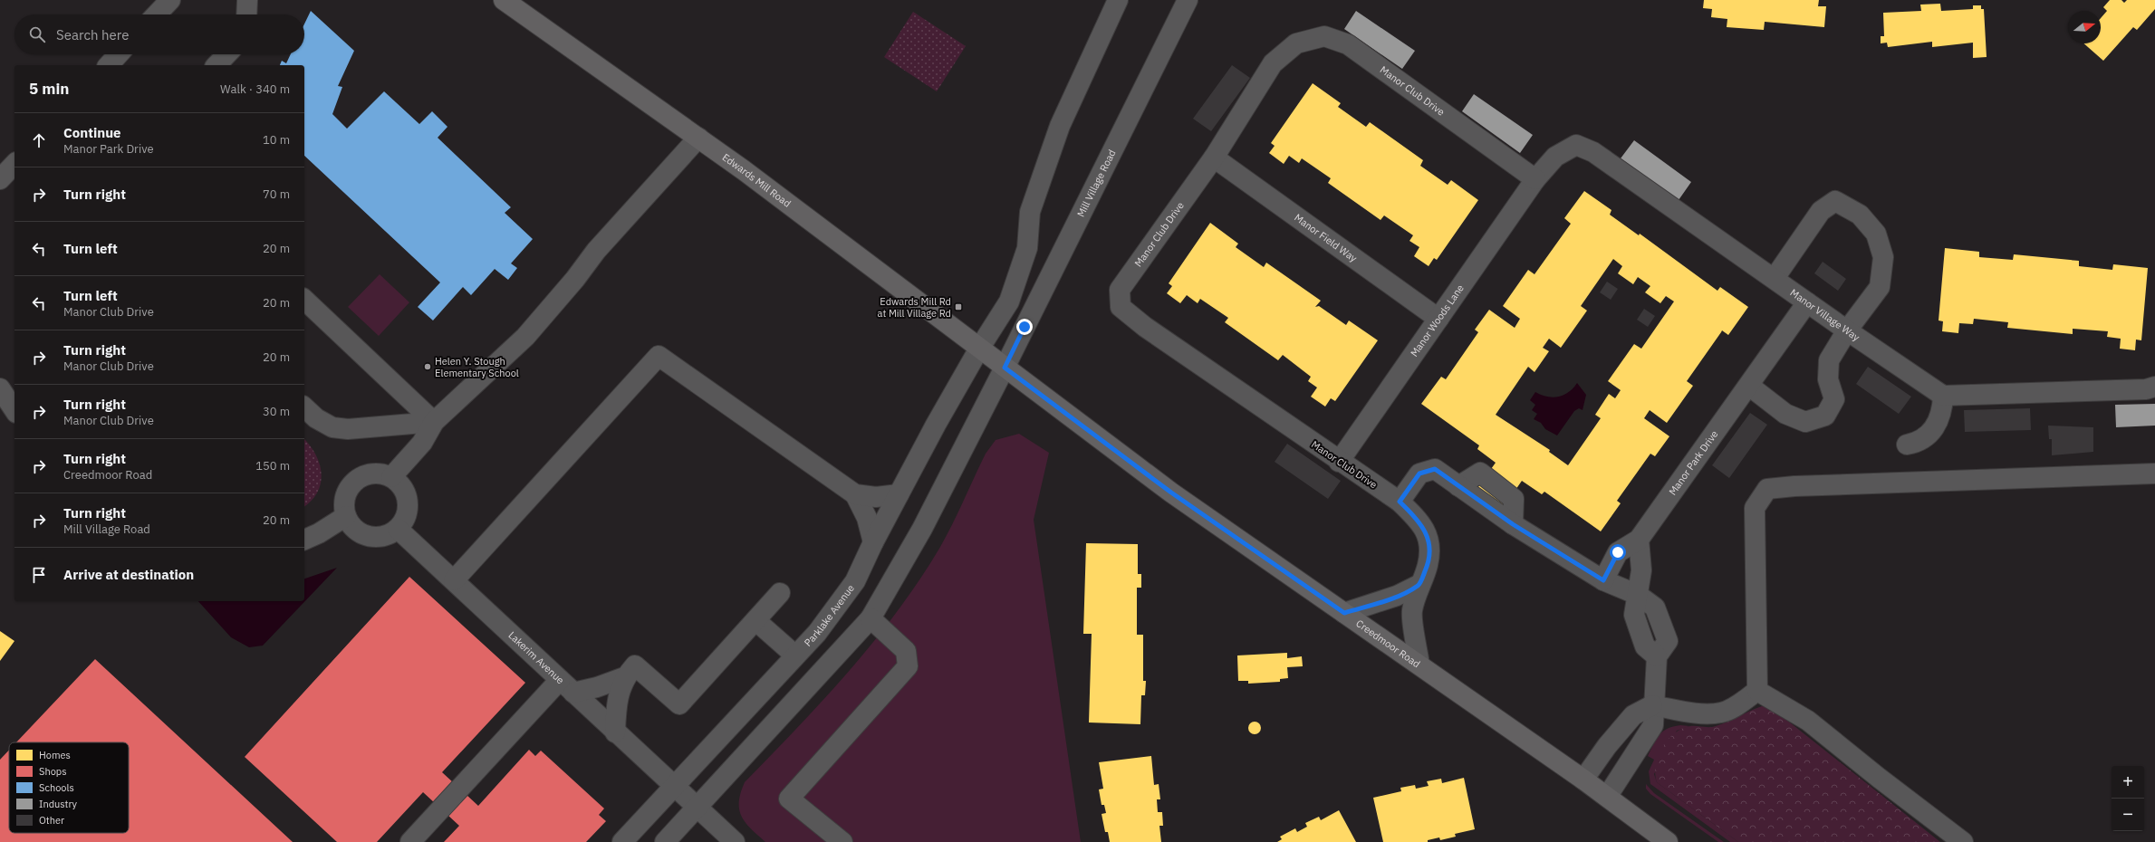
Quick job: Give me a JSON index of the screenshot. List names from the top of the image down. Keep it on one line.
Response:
{"streets":{"main road":["Edwards Mill Road","Creedmoor Road"],"street":["Manor Club Drive","Mill Village Road","Manor Field Way","Manor Village Way","Manor Woods Lane","Manor Park Drive","Parklake Avenue","Lakerim Avenue"]},"crossings":[["Manor Club Drive","Manor Field Way"],["Manor Club Drive","Manor Village Way"],["Manor Club Drive","Manor Woods Lane"],["Manor Club Drive","Creedmoor Road"],["Edwards Mill Road","Mill Village Road"],["Edwards Mill Road","Parklake Avenue"],["Edwards Mill Road","Creedmoor Road"],["Mill Village Road","Creedmoor Road"],["Manor Field Way","Manor Woods Lane"],["Manor Village Way","Manor Woods Lane"],["Manor Village Way","Manor Park Drive"],["Parklake Avenue","Lakerim Avenue"]],"places":{"transit":["Edwards Mill Rd at Mill Village Rd"],"other":["Helen Y. Stough Elementary School"]},"legend":["Homes","Shops","Schools","Industry","Other"],"north":"right","page":{"search":"Search here","heading":["5 min","Walk · 340 m"],"list":[["Continue","Manor Park Drive","10 m"],["Turn right","70 m"],["Turn left","20 m"],["Turn left","Manor Club Drive","20 m"],["Turn right","Manor Club Drive","20 m"],["Turn right","Manor Club Drive","30 m"],["Turn right","Creedmoor Road","150 m"],["Turn right","Mill Village Road","20 m"],"Arrive at destination"],"map_buttons":["+","−"]}}
